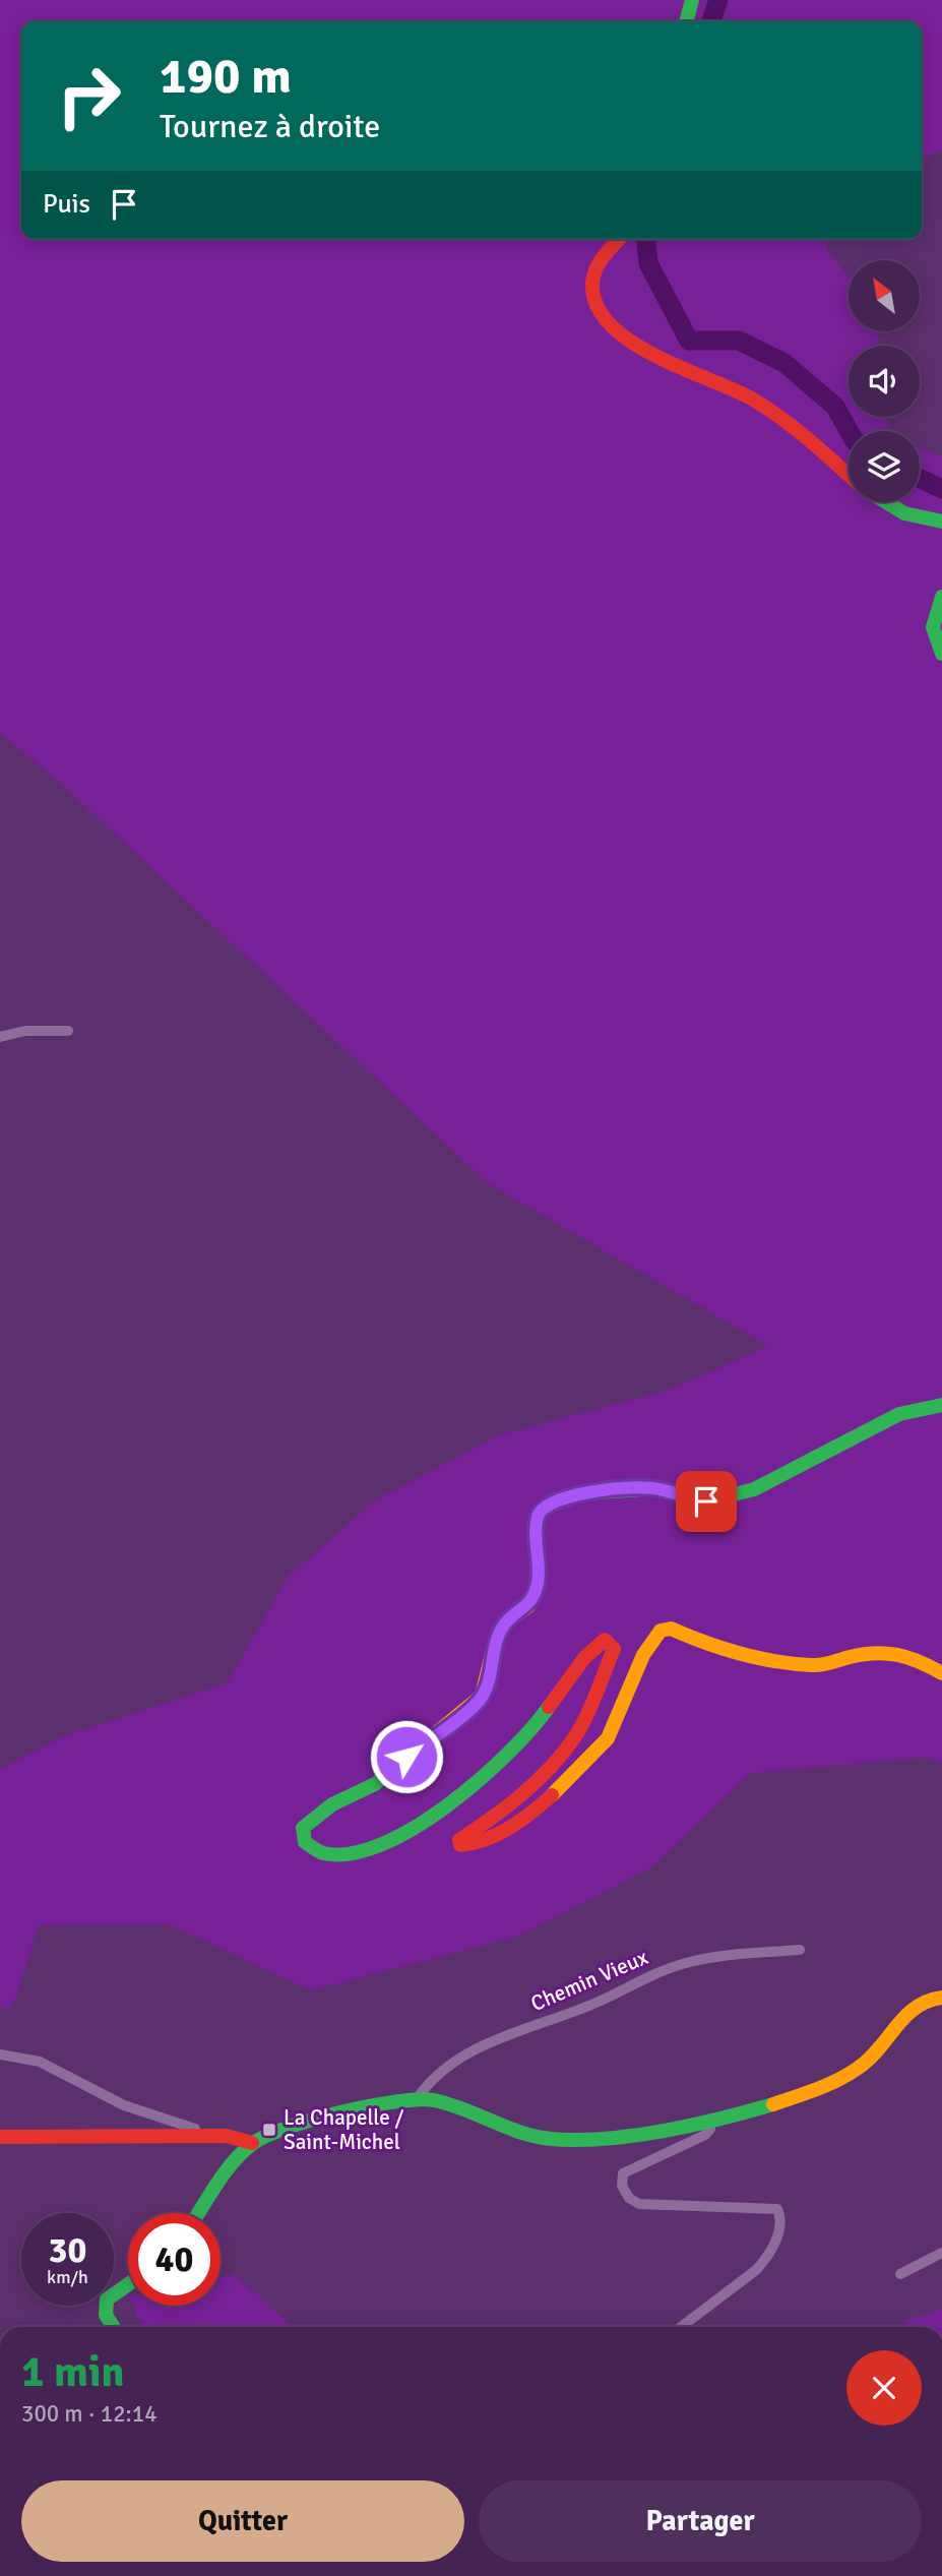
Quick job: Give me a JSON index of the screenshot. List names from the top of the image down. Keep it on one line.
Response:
{"streets":{"street":["Chemin Vieux"]},"places":{"transit":["La Chapelle / Saint-Michel"]},"north":"top left","page":{"turn":["190 m","Tournez à droite"],"then":"Puis","speed":"30 km/h","limit":"40","heading":["1 min","300 m · 12:14"],"buttons":["Quitter","Partager"]}}
